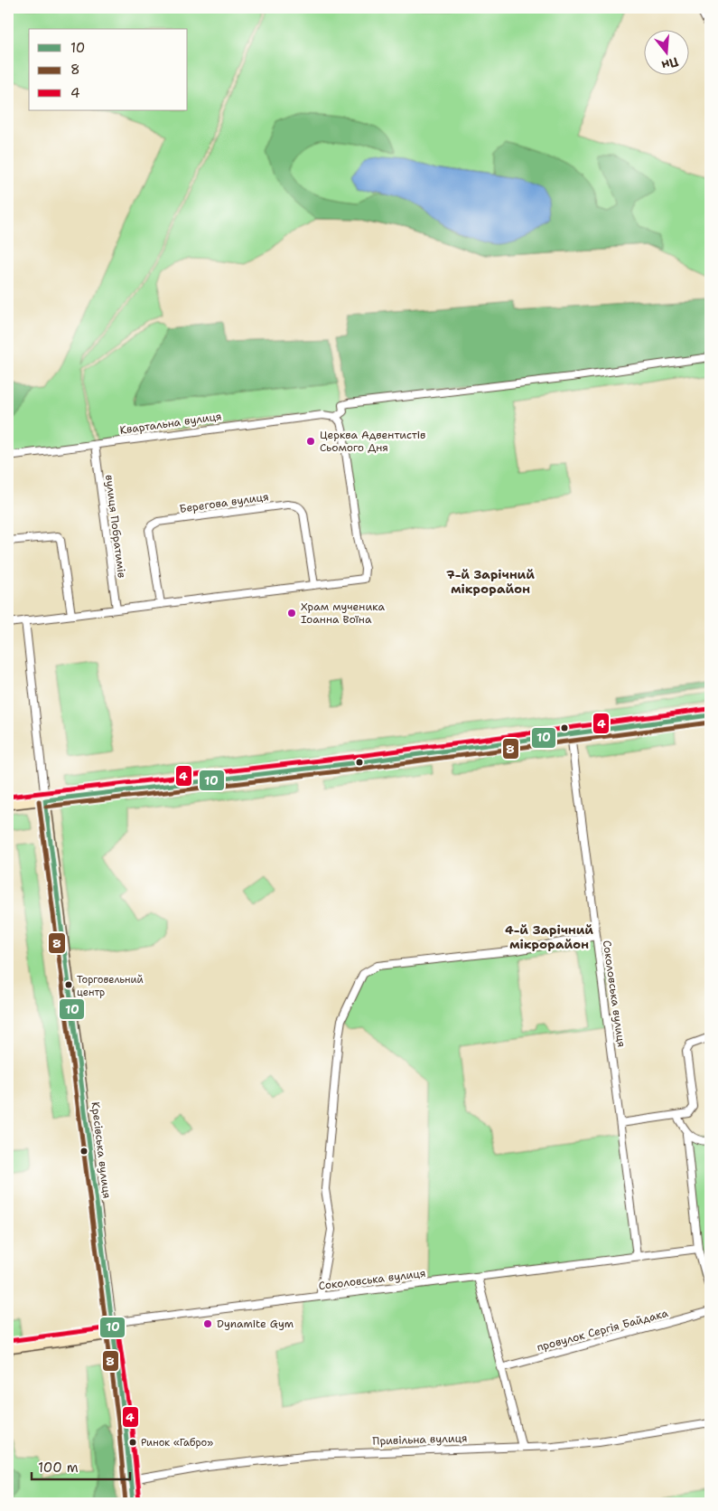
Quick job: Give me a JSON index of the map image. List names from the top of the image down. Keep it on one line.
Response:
{"streets":{"street":["Квартальна вулиця","Берегова вулиця","вулиця Побратимів","Соколовська вулиця","Кресівська вулиця","провулок Сергія Байдака","Привільна вулиця"]},"crossings":[["Квартальна вулиця","вулиця Побратимів"],["Соколовська вулиця","Кресівська вулиця"],["Кресівська вулиця","Привільна вулиця"]],"districts":["7-й Зарічний мікрорайон","4-й Зарічний мікрорайон"],"places":["Церква Адвентистів Сьомого Дня","Храм мученика Іоанна Воїна","Торговельний центр","Dynamite Gym","Ринок «Габро»"],"lines":["transit line 4","transit line 10","transit line 8"],"legend":["10","8","4"],"scale_bar":"100 m","north":"bottom"}
